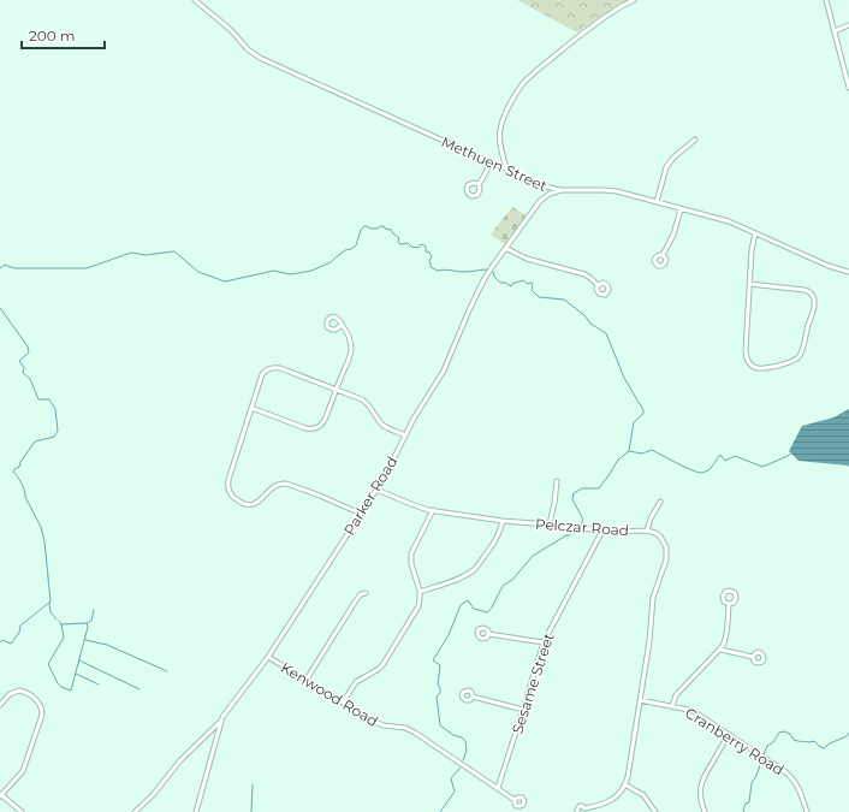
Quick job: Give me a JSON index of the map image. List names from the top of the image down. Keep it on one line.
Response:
{"streets":{"street":["Methuen Street","Parker Road","Pelczar Road","Sesame Street","Kenwood Road","Cranberry Road"]},"crossings":[["Methuen Street","Parker Road"],["Parker Road","Pelczar Road"],["Parker Road","Kenwood Road"],["Pelczar Road","Sesame Street"],["Pelczar Road","Cranberry Road"],["Sesame Street","Kenwood Road"]],"scale_bar":"200 m"}
